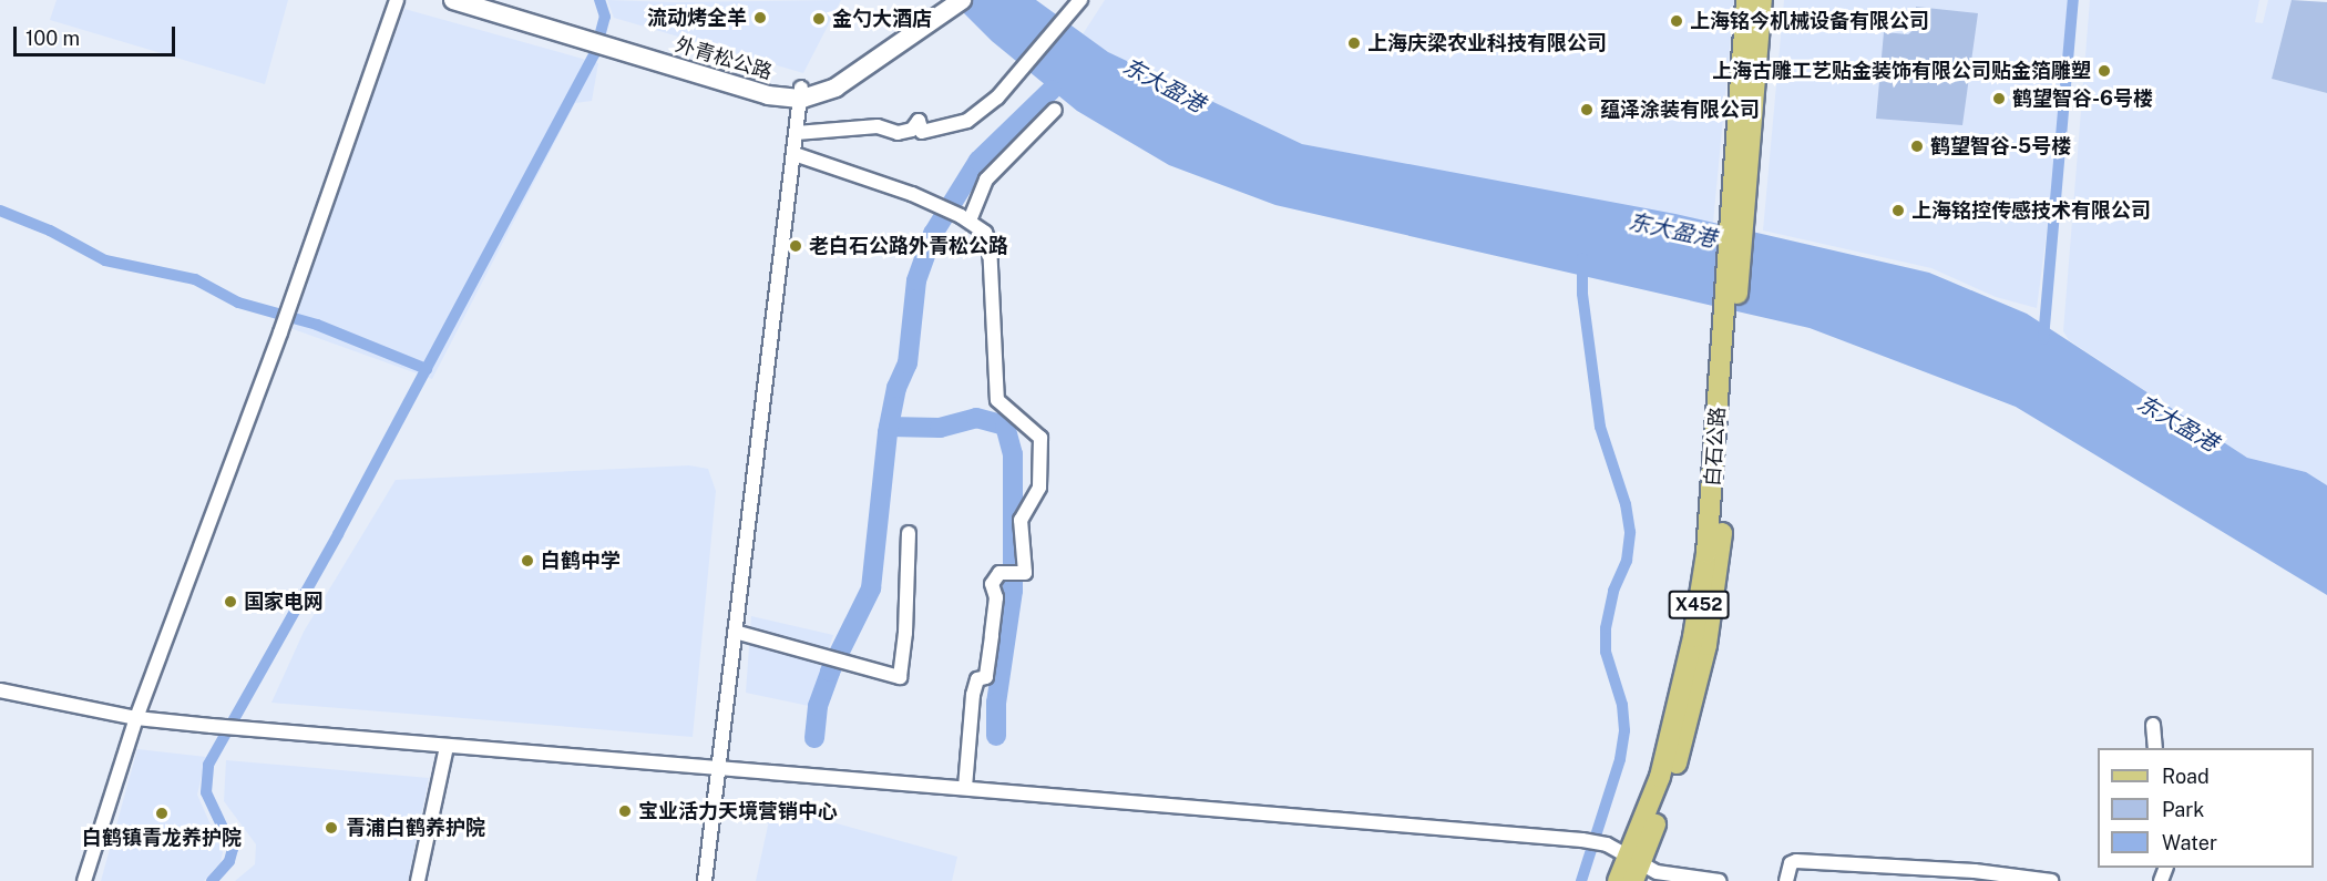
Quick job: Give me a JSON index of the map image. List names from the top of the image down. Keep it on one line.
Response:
{"streets":{"main road":["外青松公路","白石公路","X452"]},"water":["东大盈港"],"places":["流动烤全羊","金勺大酒店","上海铭今机械设备有限公司","上海庆梁农业科技有限公司","上海古雕工艺贴金装饰有限公司贴金箔雕塑","鹤望智谷-6号楼","蕴泽涂装有限公司","鹤望智谷-5号楼","上海铭控传感技术有限公司","老白石公路外青松公路","白鹤中学","国家电网","宝业活力天境营销中心","白鹤镇青龙养护院","青浦白鹤养护院"],"legend":["Road","Park","Water"],"scale_bar":"100 m"}
